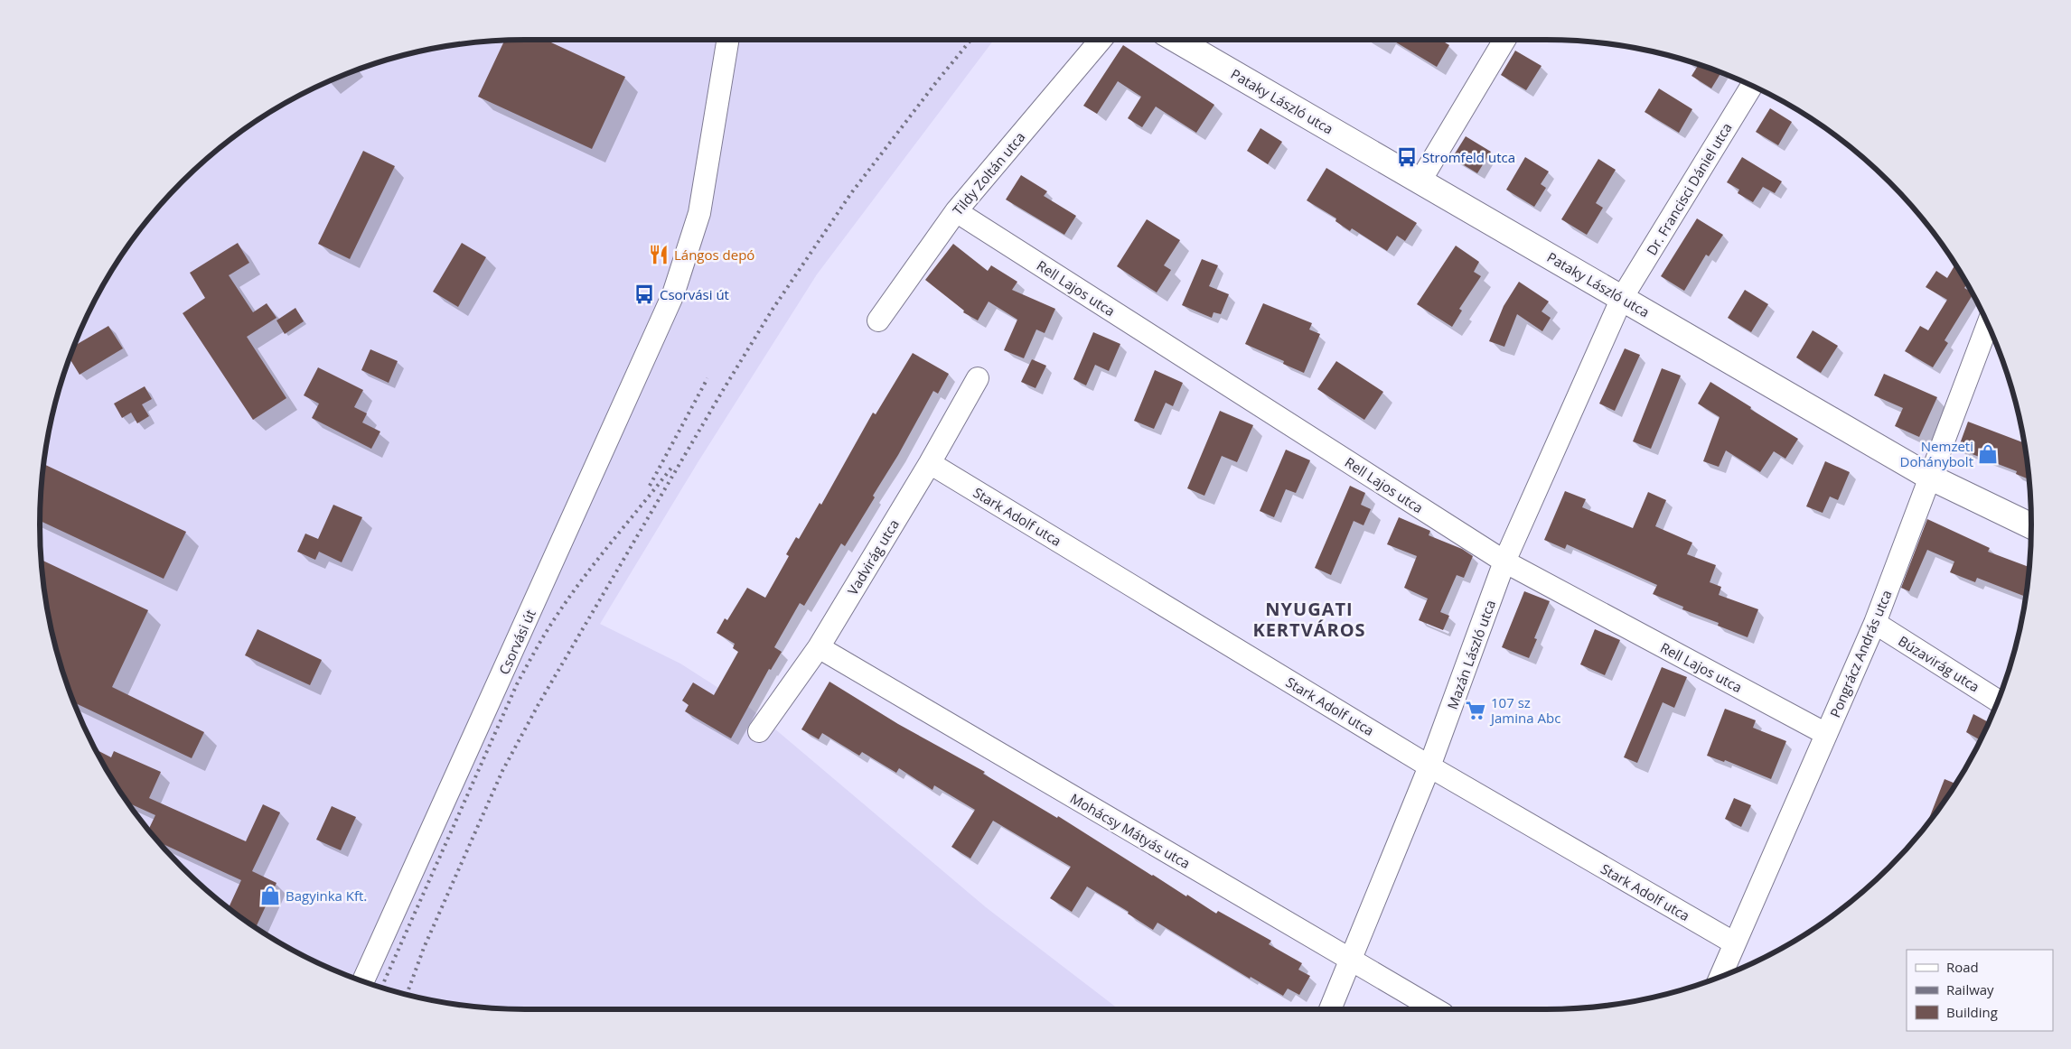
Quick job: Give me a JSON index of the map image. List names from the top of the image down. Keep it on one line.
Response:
{"streets":{"street":["Pataky László utca","Tildy Zoltán utca","Dr. Francisci Dániel utca","Rell Lajos utca","Stark Adolf utca","Vadvirág utca","Csorvási út","Pongrácz András utca","Mazán László utca","Búzavirág utca","Mohácsy Mátyás utca"]},"crossings":[["Pataky László utca","Dr. Francisci Dániel utca"],["Pataky László utca","Pongrácz András utca"],["Pataky László utca","Mazán László utca"],["Tildy Zoltán utca","Rell Lajos utca"],["Dr. Francisci Dániel utca","Mazán László utca"],["Rell Lajos utca","Pongrácz András utca"],["Rell Lajos utca","Mazán László utca"],["Stark Adolf utca","Vadvirág utca"],["Stark Adolf utca","Pongrácz András utca"],["Stark Adolf utca","Mazán László utca"],["Vadvirág utca","Mohácsy Mátyás utca"],["Pongrácz András utca","Búzavirág utca"],["Mazán László utca","Mohácsy Mátyás utca"]],"districts":["NYUGATI KERTVÁROS"],"places":{"bus stop":["Stromfeld utca","Csorvási út"],"restaurant":["Lángos depó"],"shop":["Nemzeti Dohánybolt","Bagyinka Kft."],"supermarket":["107 sz Jamina Abc"]},"legend":["Road","Railway","Building"]}
